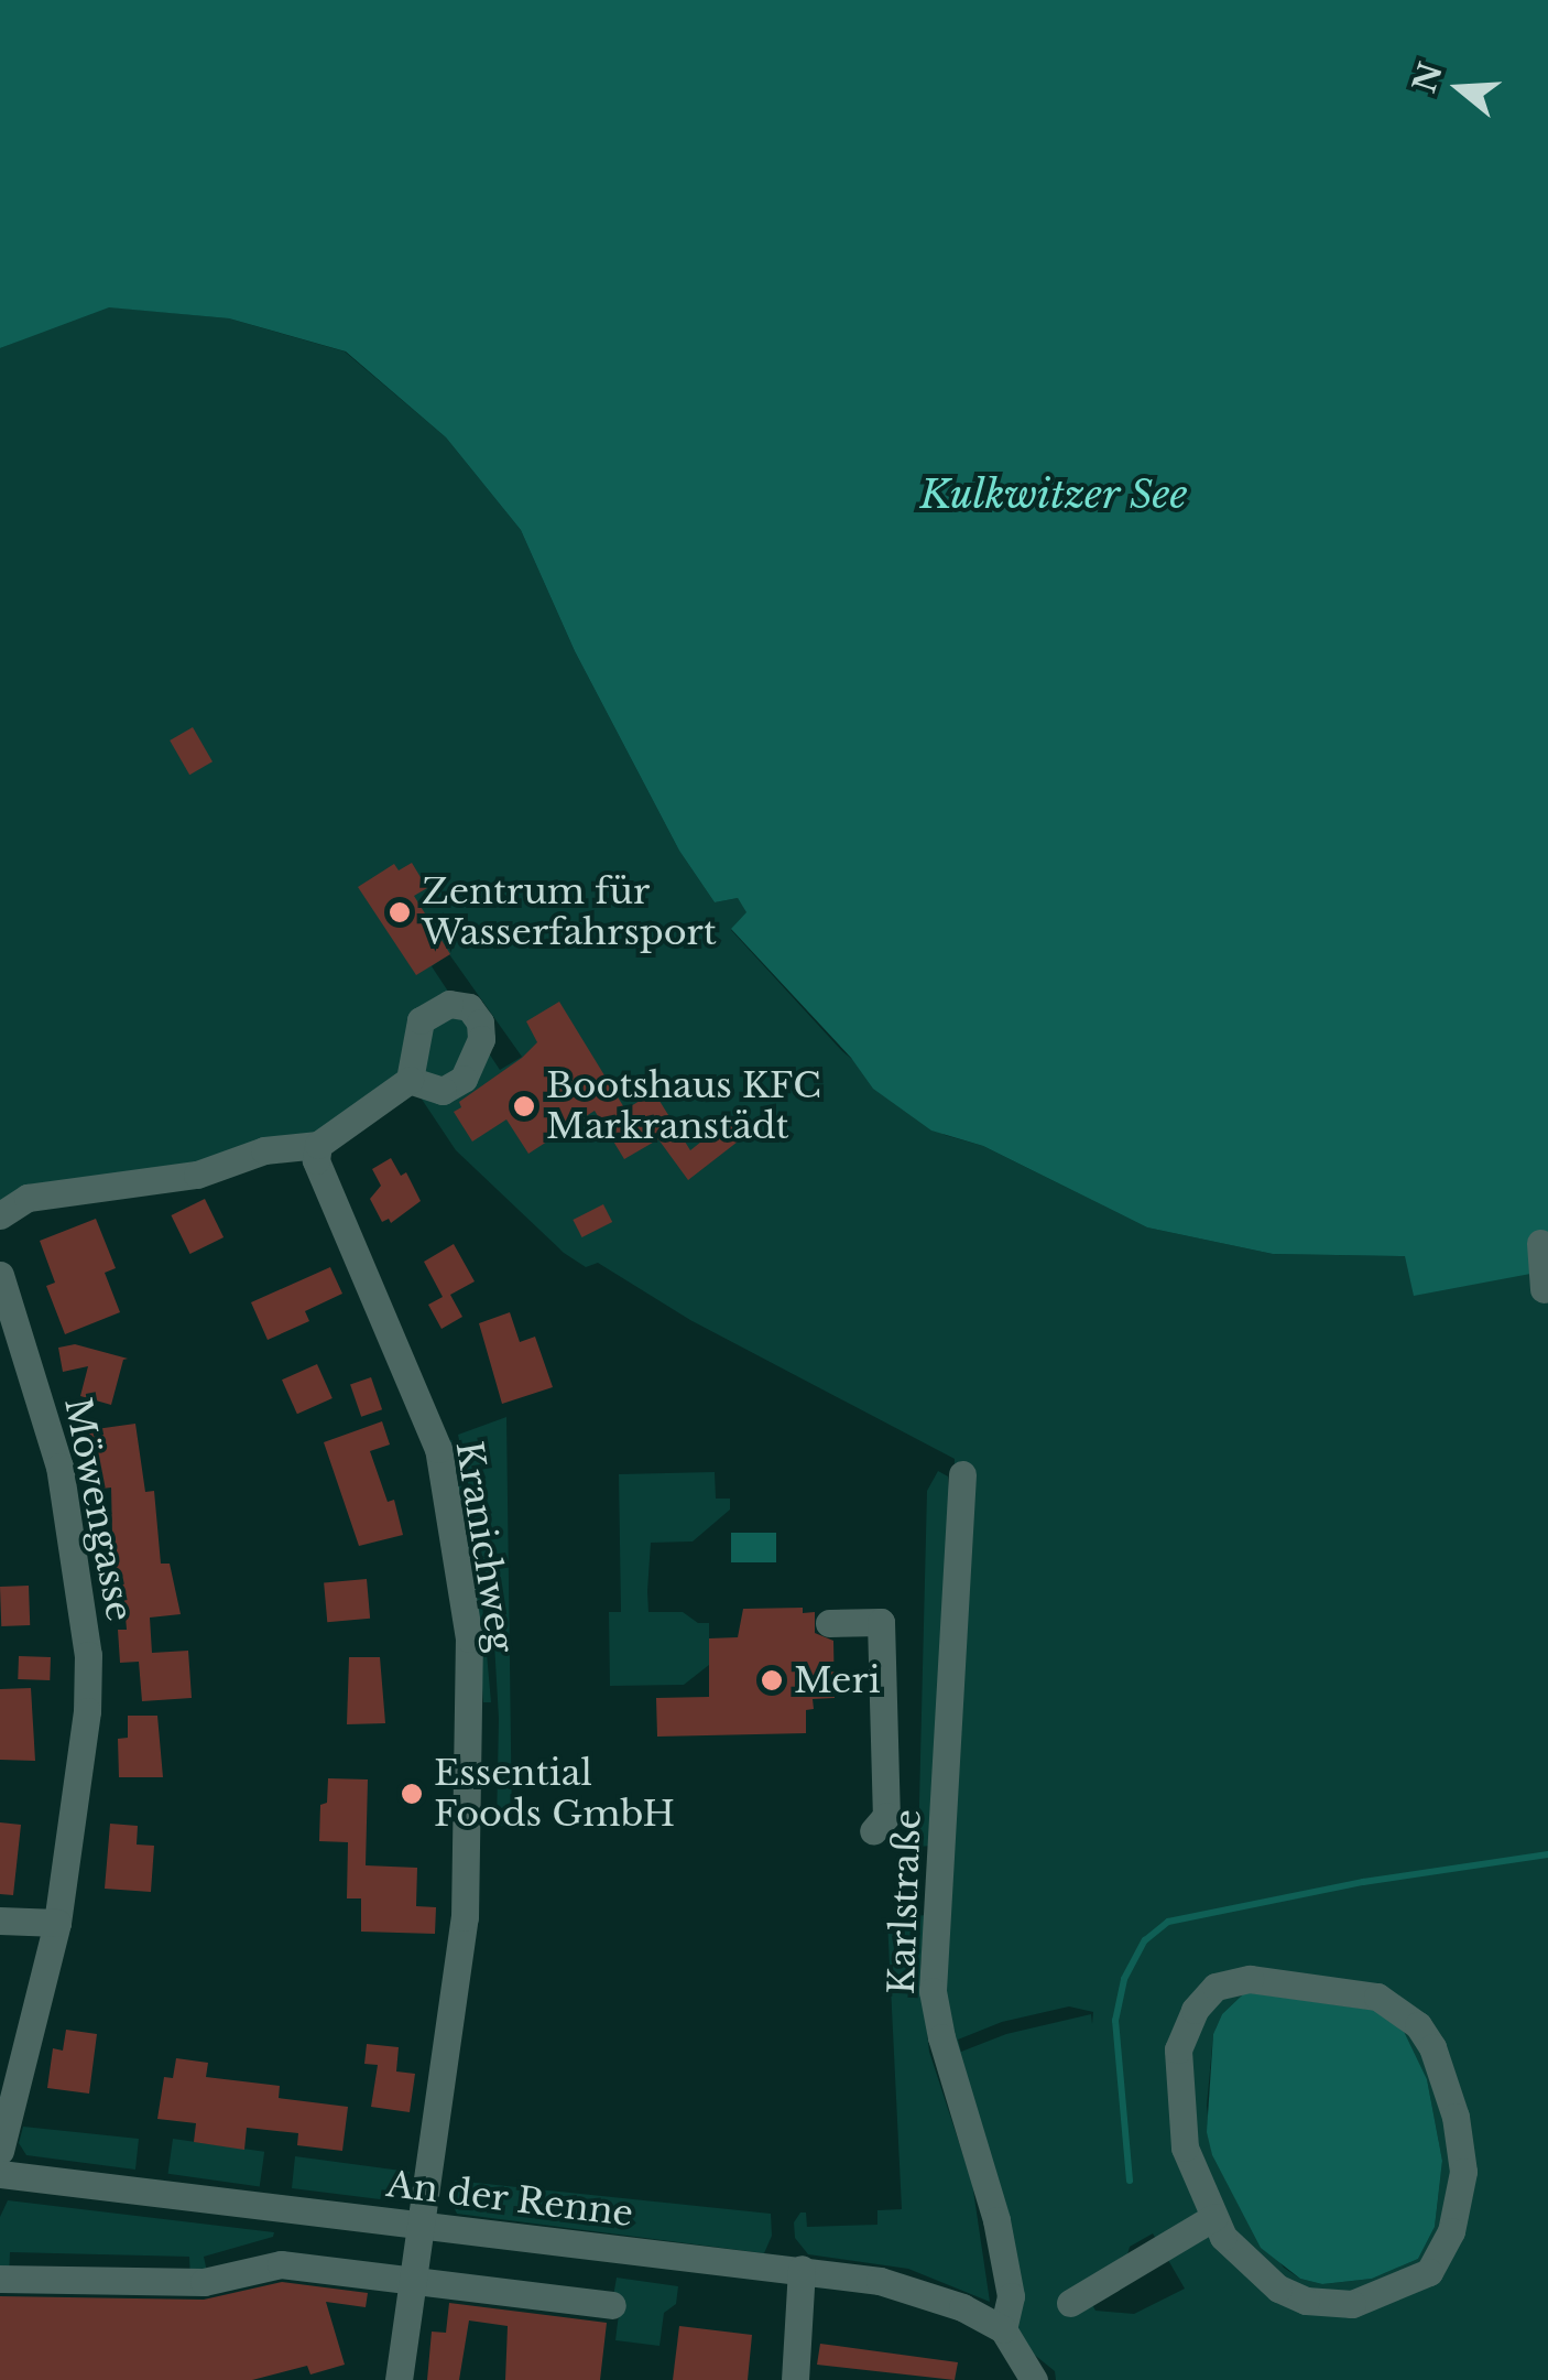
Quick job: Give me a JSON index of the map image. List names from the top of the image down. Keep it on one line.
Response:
{"streets":{"street":["Möwengasse","Kranichweg","Karlstraße","An der Renne"]},"crossings":[["Kranichweg","An der Renne"],["Karlstraße","An der Renne"]],"water":["Kulkwitzer See"],"places":["Zentrum für Wasserfahrsport","Bootshaus KFC Markranstädt","Meri","Essential Foods GmbH"],"north":"left"}
